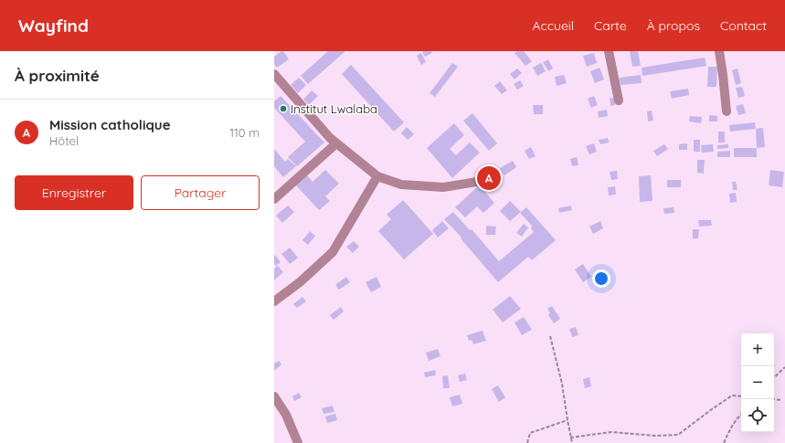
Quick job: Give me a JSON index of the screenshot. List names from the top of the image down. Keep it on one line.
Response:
{"places":["Institut Lwalaba"],"page":{"header":"Wayfind","nav":["Accueil","Carte","À propos","Contact"],"heading":"À proximité","list":[{"mark":"A","name":"Mission catholique","note":"Hôtel","value":"110 m"}],"buttons":["Enregistrer","Partager"],"pins":"A","map_buttons":["+","−"]}}
